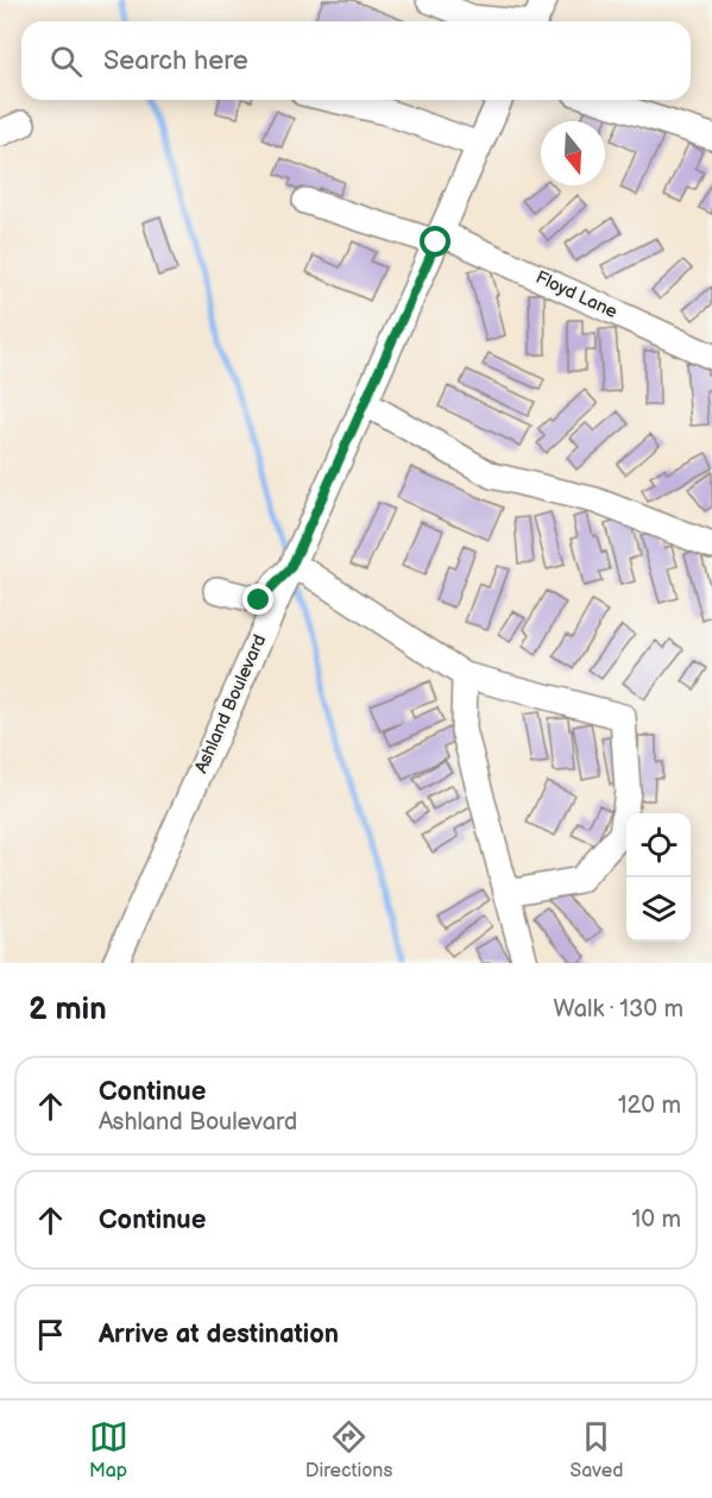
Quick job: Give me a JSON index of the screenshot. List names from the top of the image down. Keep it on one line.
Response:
{"streets":{"street":["Floyd Lane","Ashland Boulevard"]},"crossings":[["Floyd Lane","Ashland Boulevard"]],"north":"bottom","page":{"search":"Search here","heading":["2 min","Walk · 130 m"],"list":[["Continue","Ashland Boulevard","120 m"],["Continue","10 m"],"Arrive at destination"],"nav":["Map","Directions","Saved"]}}
